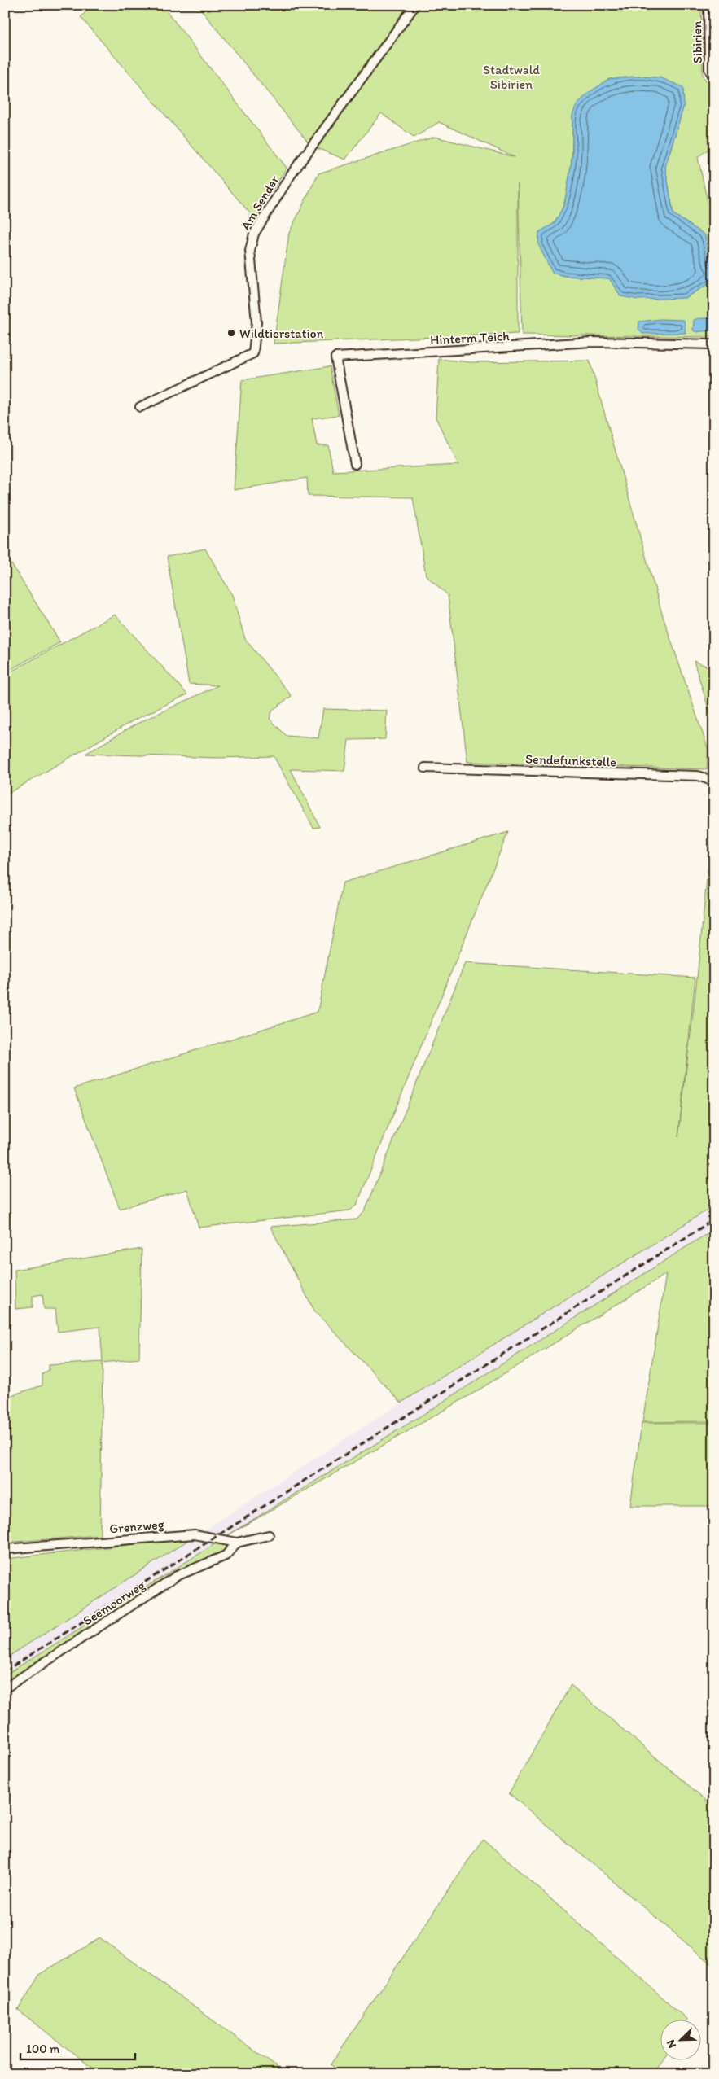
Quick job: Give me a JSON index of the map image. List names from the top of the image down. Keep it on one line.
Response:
{"streets":{"street":["Sibirien","Am Sender","Hinterm Teich","Sendefunkstelle","Grenzweg","Seemoorweg"]},"crossings":[["Grenzweg","Seemoorweg"]],"parks":["Stadtwald Sibirien"],"places":["Wildtierstation"],"scale_bar":"100 m","north":"bottom left"}
